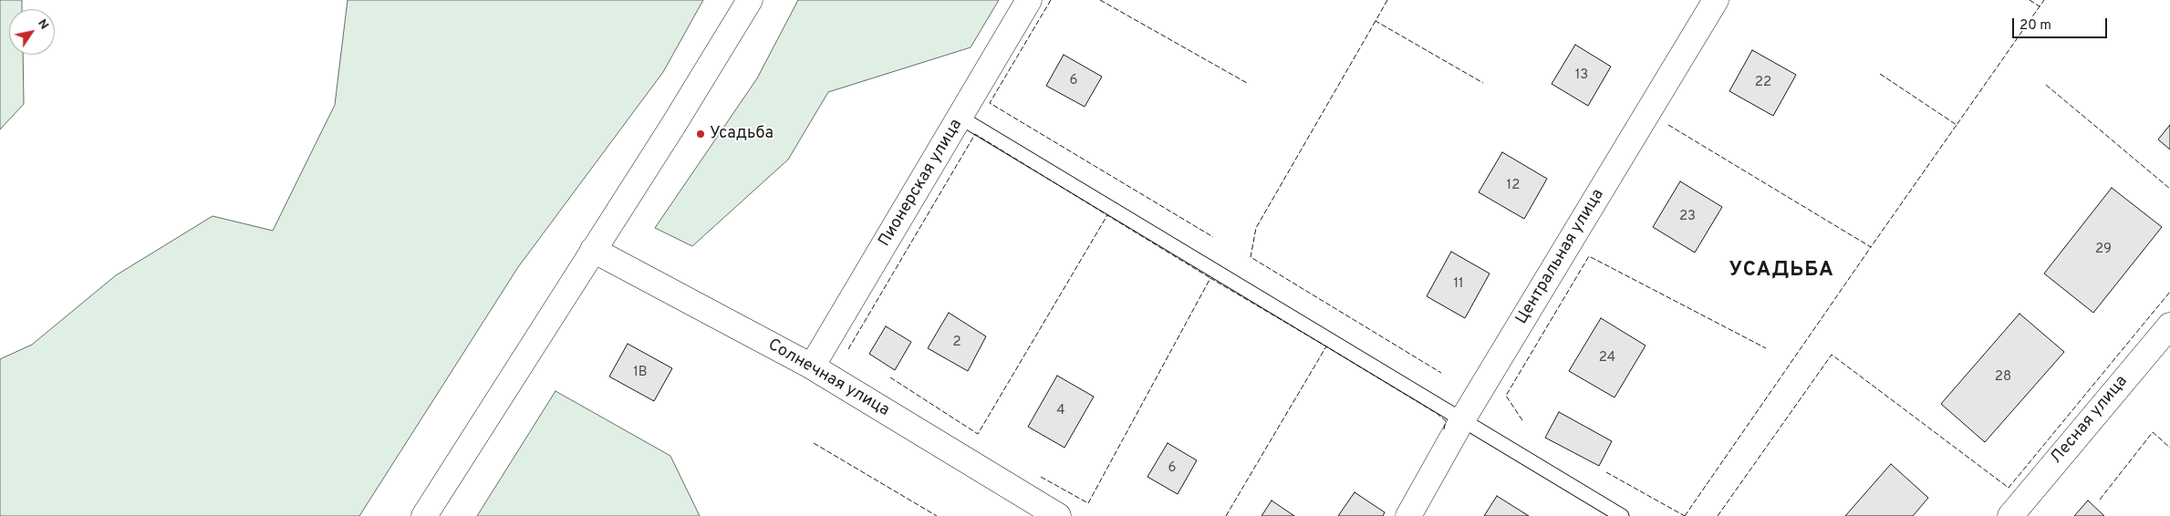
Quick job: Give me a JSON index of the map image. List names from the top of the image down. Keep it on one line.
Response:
{"streets":{"street":["Пионерская улица","Центральная улица","Солнечная улица","Лесная улица"]},"crossings":[["Пионерская улица","Солнечная улица"]],"districts":["УСАДЬБА"],"places":["Усадьба"],"house_numbers":["13","6","22","12","23","29","11","2","24","1В","28","4","6"],"scale_bar":"20 m","north":"top right"}
